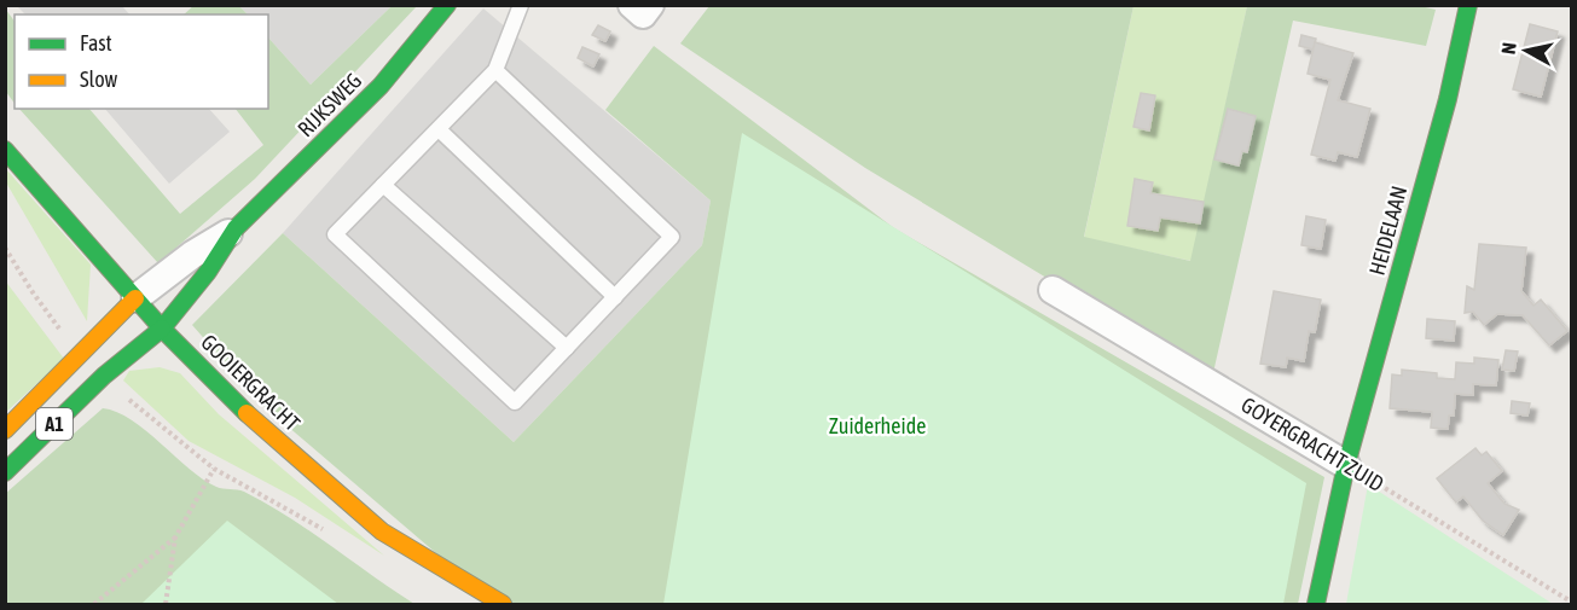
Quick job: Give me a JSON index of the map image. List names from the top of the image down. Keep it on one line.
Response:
{"streets":{"main road":["RIJKSWEG","HEIDELAAN","GOOIERGRACHT","A1"],"street":["GOYERGRACHT ZUID"]},"crossings":[["RIJKSWEG","GOOIERGRACHT"],["RIJKSWEG","A1"],["HEIDELAAN","GOYERGRACHT ZUID"],["GOOIERGRACHT","A1"]],"parks":["Zuiderheide"],"legend":["Fast","Slow"],"north":"left"}
